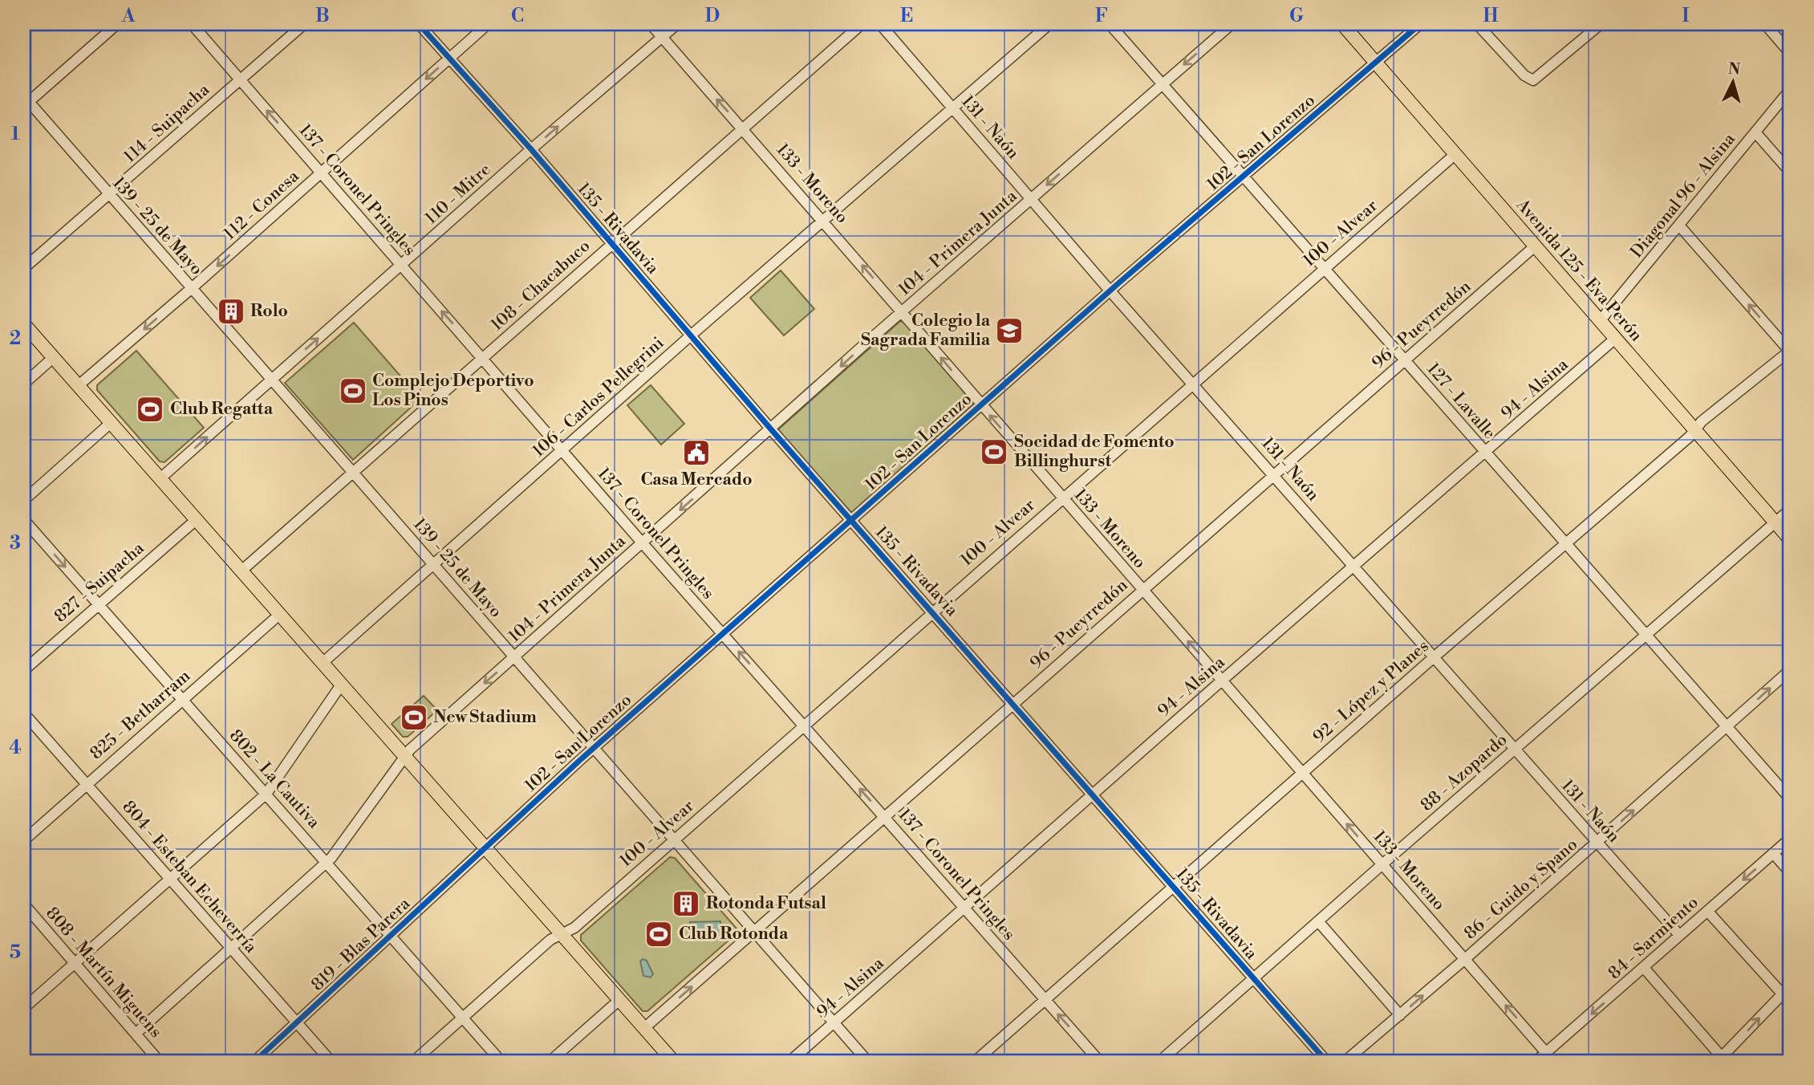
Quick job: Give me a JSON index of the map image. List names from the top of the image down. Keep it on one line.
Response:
{"streets":{"main road":["Avenida 125 - Eva Perón"],"street":["114 - Suipacha","131 - Naón","102 - San Lorenzo","133 - Moreno","137 - Coronel Pringles","110 - Mitre","Diagonal 96 - Alsina","112 - Conesa","139 - 25 de Mayo","135 - Rivadavia","100 - Alvear","104 - Primera Junta","108 - Chacabuco","96 - Pueyrredón","94 - Alsina","106 - Carlos Pellegrini","127 - Lavalle","827 - Suipacha","92 - López y Planes","825 - Betharram","88 - Azopardo","802 - La Cautiva","804 - Esteban Echeverría","86 - Guido y Spano","84 - Sarmiento","819 - Blas Parera","808 - Martín Miguens"]},"crossings":[["114 - Suipacha","137 - Coronel Pringles"],["114 - Suipacha","139 - 25 de Mayo"],["131 - Naón","102 - San Lorenzo"],["131 - Naón","100 - Alvear"],["131 - Naón","104 - Primera Junta"],["131 - Naón","96 - Pueyrredón"],["131 - Naón","94 - Alsina"],["131 - Naón","106 - Carlos Pellegrini"],["131 - Naón","92 - López y Planes"],["131 - Naón","88 - Azopardo"],["131 - Naón","86 - Guido y Spano"],["131 - Naón","84 - Sarmiento"],["102 - San Lorenzo","133 - Moreno"],["102 - San Lorenzo","137 - Coronel Pringles"],["102 - San Lorenzo","139 - 25 de Mayo"],["102 - San Lorenzo","135 - Rivadavia"],["102 - San Lorenzo","Avenida 125 - Eva Perón"],["102 - San Lorenzo","127 - Lavalle"],["102 - San Lorenzo","819 - Blas Parera"],["133 - Moreno","110 - Mitre"],["133 - Moreno","100 - Alvear"],["133 - Moreno","104 - Primera Junta"],["133 - Moreno","108 - Chacabuco"],["133 - Moreno","96 - Pueyrredón"],["133 - Moreno","94 - Alsina"],["133 - Moreno","106 - Carlos Pellegrini"],["133 - Moreno","92 - López y Planes"],["133 - Moreno","88 - Azopardo"],["133 - Moreno","86 - Guido y Spano"],["133 - Moreno","84 - Sarmiento"],["137 - Coronel Pringles","110 - Mitre"],["137 - Coronel Pringles","112 - Conesa"],["137 - Coronel Pringles","100 - Alvear"],["137 - Coronel Pringles","104 - Primera Junta"],["137 - Coronel Pringles","108 - Chacabuco"],["137 - Coronel Pringles","96 - Pueyrredón"],["137 - Coronel Pringles","94 - Alsina"],["137 - Coronel Pringles","106 - Carlos Pellegrini"],["137 - Coronel Pringles","92 - López y Planes"],["110 - Mitre","139 - 25 de Mayo"],["110 - Mitre","135 - Rivadavia"],["Diagonal 96 - Alsina","Avenida 125 - Eva Perón"],["112 - Conesa","139 - 25 de Mayo"],["112 - Conesa","135 - Rivadavia"],["139 - 25 de Mayo","100 - Alvear"],["139 - 25 de Mayo","104 - Primera Junta"],["139 - 25 de Mayo","108 - Chacabuco"],["139 - 25 de Mayo","96 - Pueyrredón"],["139 - 25 de Mayo","94 - Alsina"],["139 - 25 de Mayo","106 - Carlos Pellegrini"],["135 - Rivadavia","100 - Alvear"],["135 - Rivadavia","104 - Primera Junta"],["135 - Rivadavia","108 - Chacabuco"],["135 - Rivadavia","96 - Pueyrredón"],["135 - Rivadavia","94 - Alsina"],["135 - Rivadavia","106 - Carlos Pellegrini"],["135 - Rivadavia","92 - López y Planes"],["135 - Rivadavia","88 - Azopardo"],["100 - Alvear","Avenida 125 - Eva Perón"],["100 - Alvear","127 - Lavalle"],["100 - Alvear","802 - La Cautiva"],["104 - Primera Junta","127 - Lavalle"],["104 - Primera Junta","802 - La Cautiva"],["104 - Primera Junta","804 - Esteban Echeverría"],["104 - Primera Junta","808 - Martín Miguens"],["Avenida 125 - Eva Perón","96 - Pueyrredón"],["Avenida 125 - Eva Perón","94 - Alsina"],["Avenida 125 - Eva Perón","92 - López y Planes"],["Avenida 125 - Eva Perón","88 - Azopardo"],["96 - Pueyrredón","127 - Lavalle"],["94 - Alsina","127 - Lavalle"],["127 - Lavalle","92 - López y Planes"],["127 - Lavalle","88 - Azopardo"],["127 - Lavalle","86 - Guido y Spano"],["827 - Suipacha","802 - La Cautiva"],["825 - Betharram","802 - La Cautiva"],["825 - Betharram","804 - Esteban Echeverría"],["802 - La Cautiva","819 - Blas Parera"],["804 - Esteban Echeverría","819 - Blas Parera"]],"one_way":["133 - Moreno","137 - Coronel Pringles","110 - Mitre","112 - Conesa","104 - Primera Junta","86 - Guido y Spano","84 - Sarmiento"],"places":{"building":["Rolo","Rotonda Futsal"],"school or university":["Colegio la Sagrada Familia"],"sports":["Complejo Deportivo Los Pinos","Club Regatta","Socidad de Fomento Billinghurst","New Stadium","Club Rotonda"],"public building":["Casa Mercado"]},"north":"top","grid":{"columns":["A","B","C","D","E","F","G","H","I"],"rows":["1","2","3","4","5"]}}
